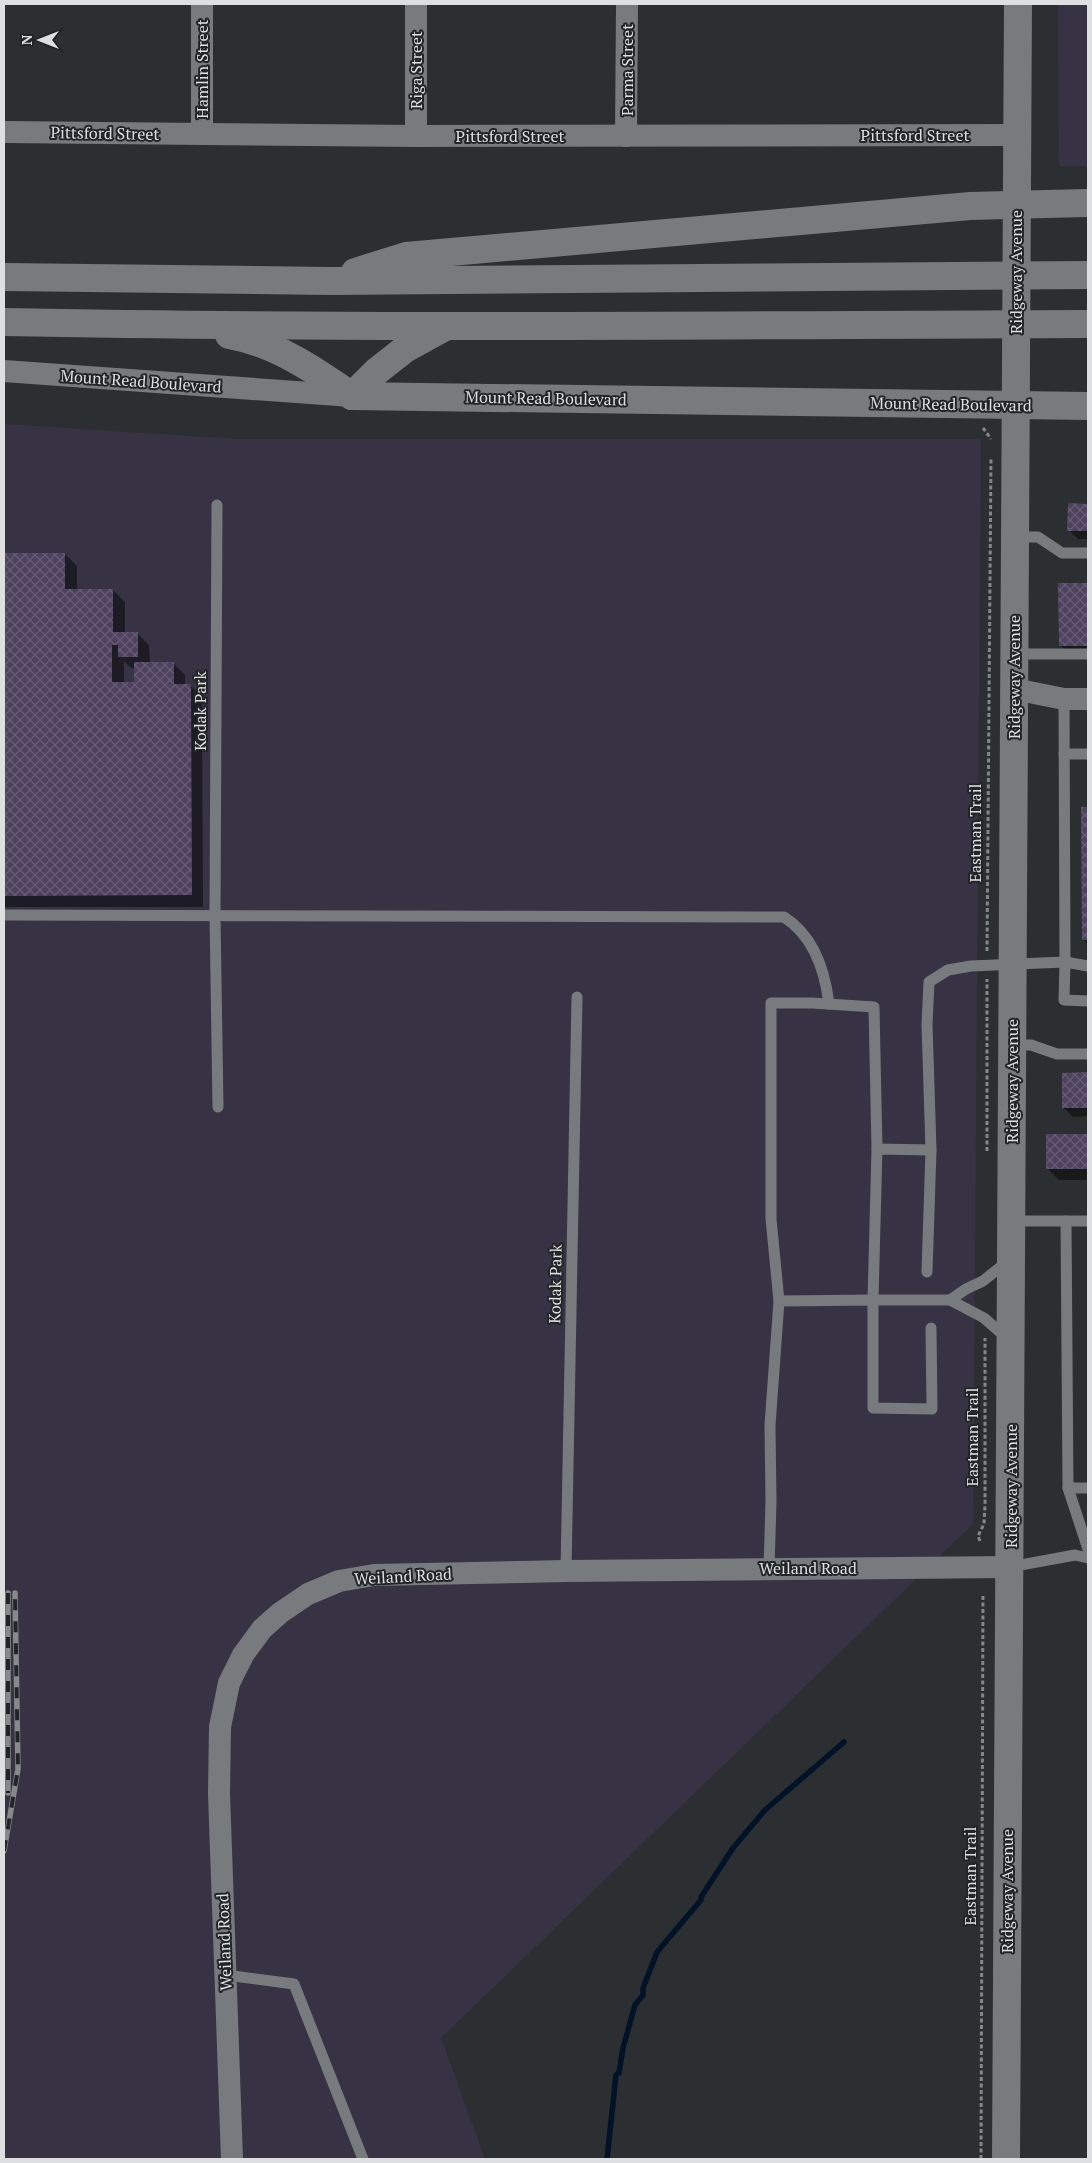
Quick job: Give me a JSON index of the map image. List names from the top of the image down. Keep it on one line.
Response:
{"streets":{"main road":["Ridgeway Avenue","Mount Read Boulevard"],"street":["Hamlin Street","Riga Street","Parma Street","Pittsford Street","Weiland Road"],"lane":["Kodak Park"],"path":["Eastman Trail"]},"crossings":[["Hamlin Street","Pittsford Street"],["Riga Street","Pittsford Street"],["Parma Street","Pittsford Street"],["Pittsford Street","Ridgeway Avenue"],["Ridgeway Avenue","Mount Read Boulevard"],["Ridgeway Avenue","Eastman Trail"],["Ridgeway Avenue","Weiland Road"],["Kodak Park","Weiland Road"]],"north":"left"}
